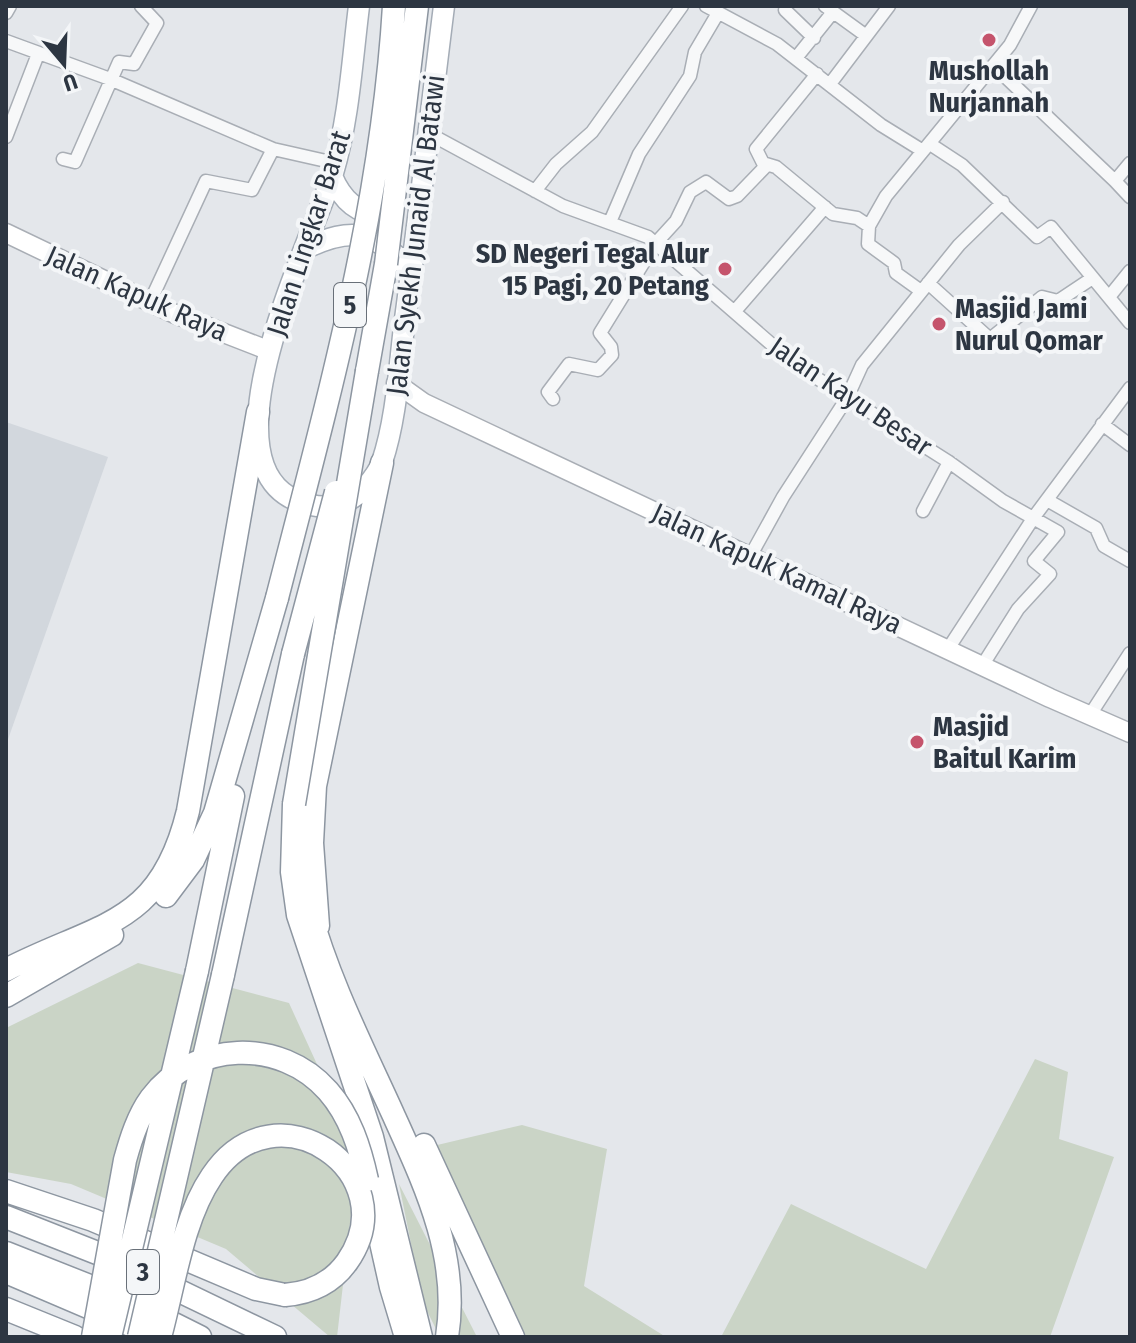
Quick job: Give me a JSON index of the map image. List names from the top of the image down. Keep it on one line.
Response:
{"streets":{"highway":["5","3"],"main road":["Jalan Lingkar Barat","Jalan Syekh Junaid Al Batawi","Jalan Kapuk Raya","Jalan Kapuk Kamal Raya"],"street":["Jalan Kayu Besar"]},"crossings":[["Jalan Lingkar Barat","Jalan Syekh Junaid Al Batawi"],["Jalan Lingkar Barat","Jalan Kapuk Raya"],["Jalan Syekh Junaid Al Batawi","Jalan Kayu Besar"],["Jalan Syekh Junaid Al Batawi","Jalan Kapuk Kamal Raya"]],"places":["Mushollah Nurjannah","SD Negeri Tegal Alur 15 Pagi, 20 Petang","Masjid Jami Nurul Qomar","Masjid Baitul Karim"],"north":"bottom"}
